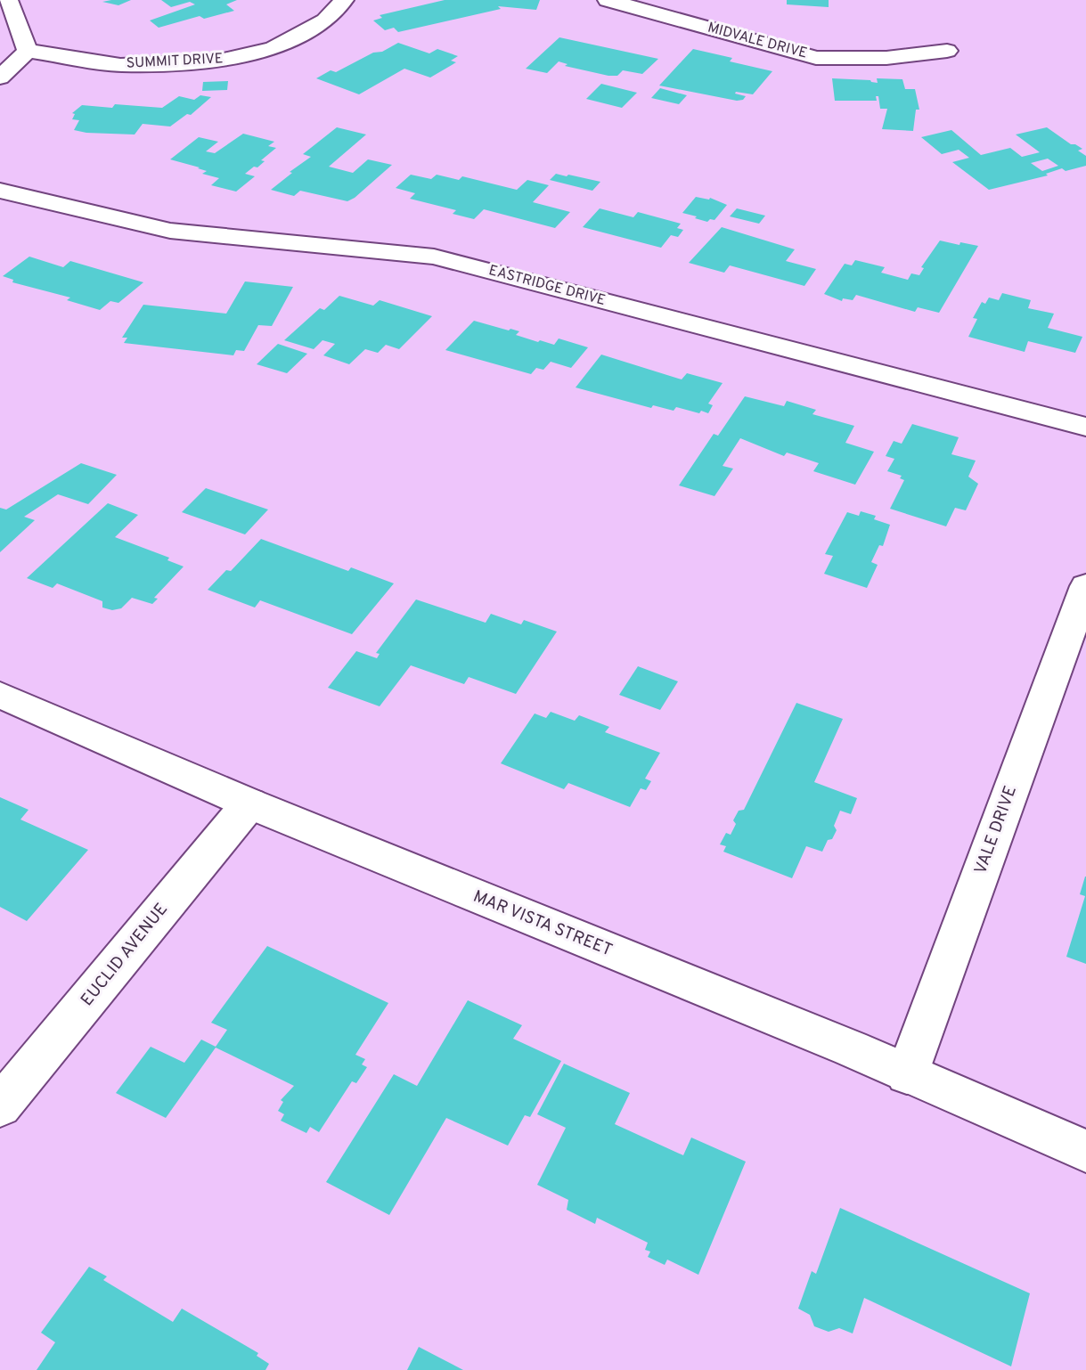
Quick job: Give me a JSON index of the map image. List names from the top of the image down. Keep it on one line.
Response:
{"streets":{"street":["MIDVALE DRIVE","SUMMIT DRIVE","EASTRIDGE DRIVE","VALE DRIVE","MAR VISTA STREET","EUCLID AVENUE"]},"crossings":[["VALE DRIVE","MAR VISTA STREET"],["MAR VISTA STREET","EUCLID AVENUE"]]}
